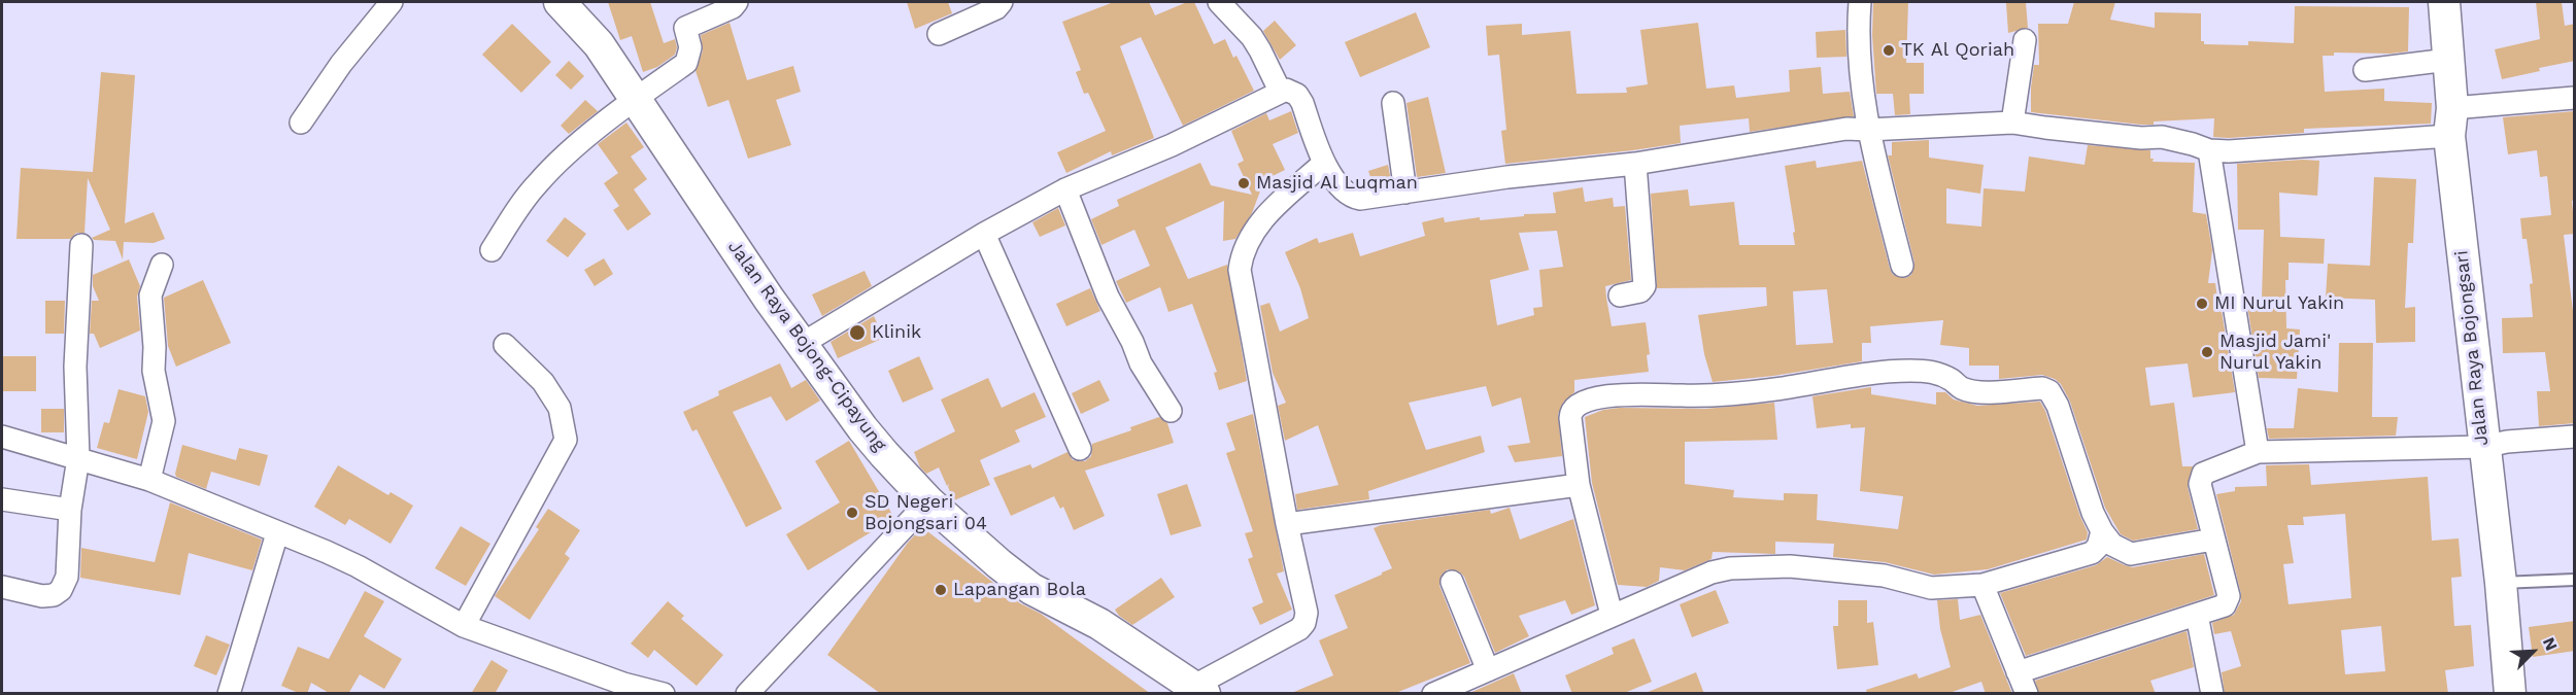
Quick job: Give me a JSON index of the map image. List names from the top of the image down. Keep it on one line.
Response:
{"streets":{"street":["Jalan Raya Bojong-Cipayung","Jalan Raya Bojongsari"]},"places":["TK Al Qoriah","Masjid Al Luqman","MI Nurul Yakin","Klinik","Masjid Jami' Nurul Yakin","SD Negeri Bojongsari 04","Lapangan Bola"],"north":"top right"}
